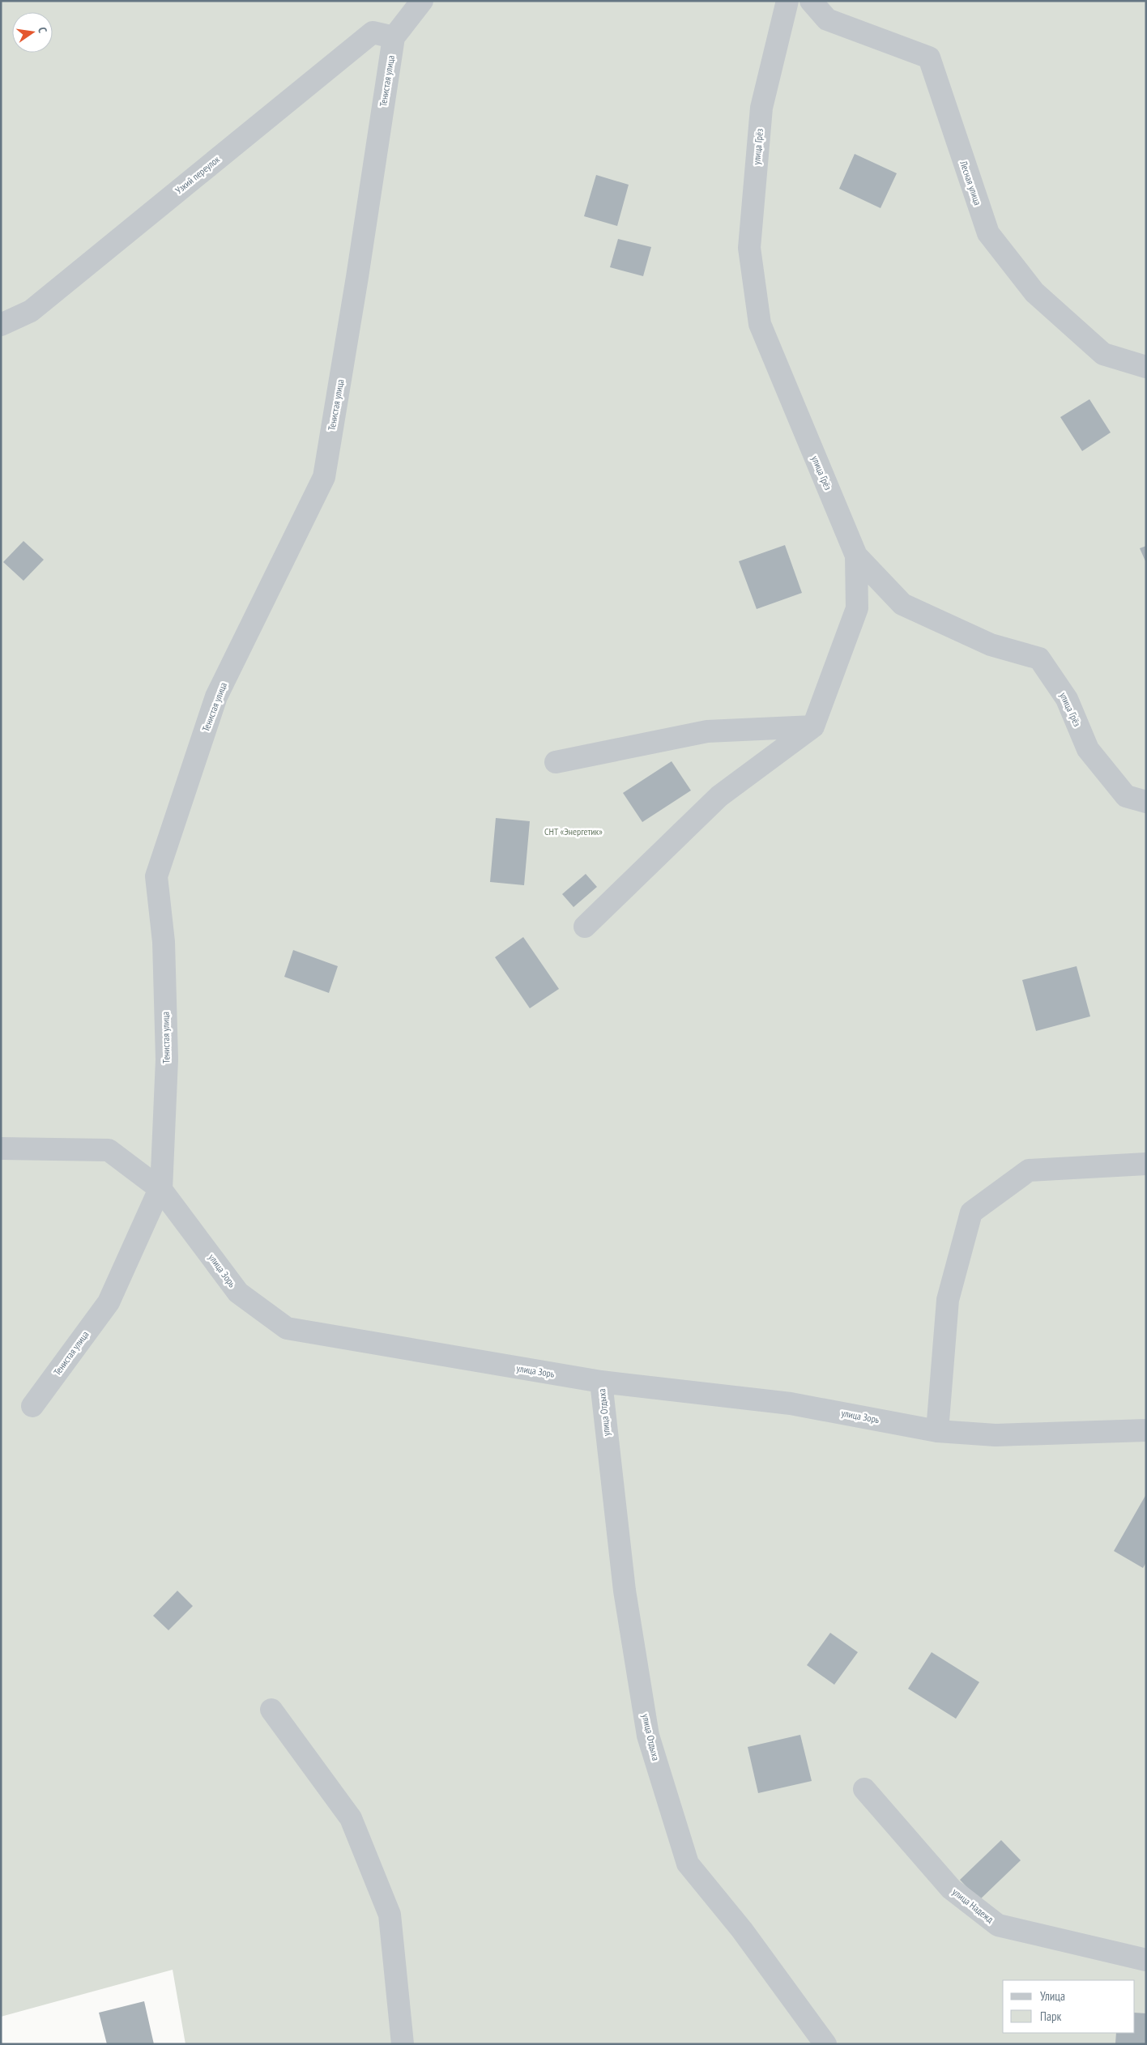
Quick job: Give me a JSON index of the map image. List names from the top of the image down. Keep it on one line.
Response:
{"streets":{"street":["Тенистая улица","улица Грёз","Узкий переулок","Лесная улица","улица Зорь","улица Отдыха","улица Надежд"]},"crossings":[["Тенистая улица","Узкий переулок"],["Тенистая улица","улица Зорь"],["улица Зорь","улица Отдыха"]],"parks":["СНТ «Энергетик»"],"legend":["Улица","Парк"],"north":"right"}
